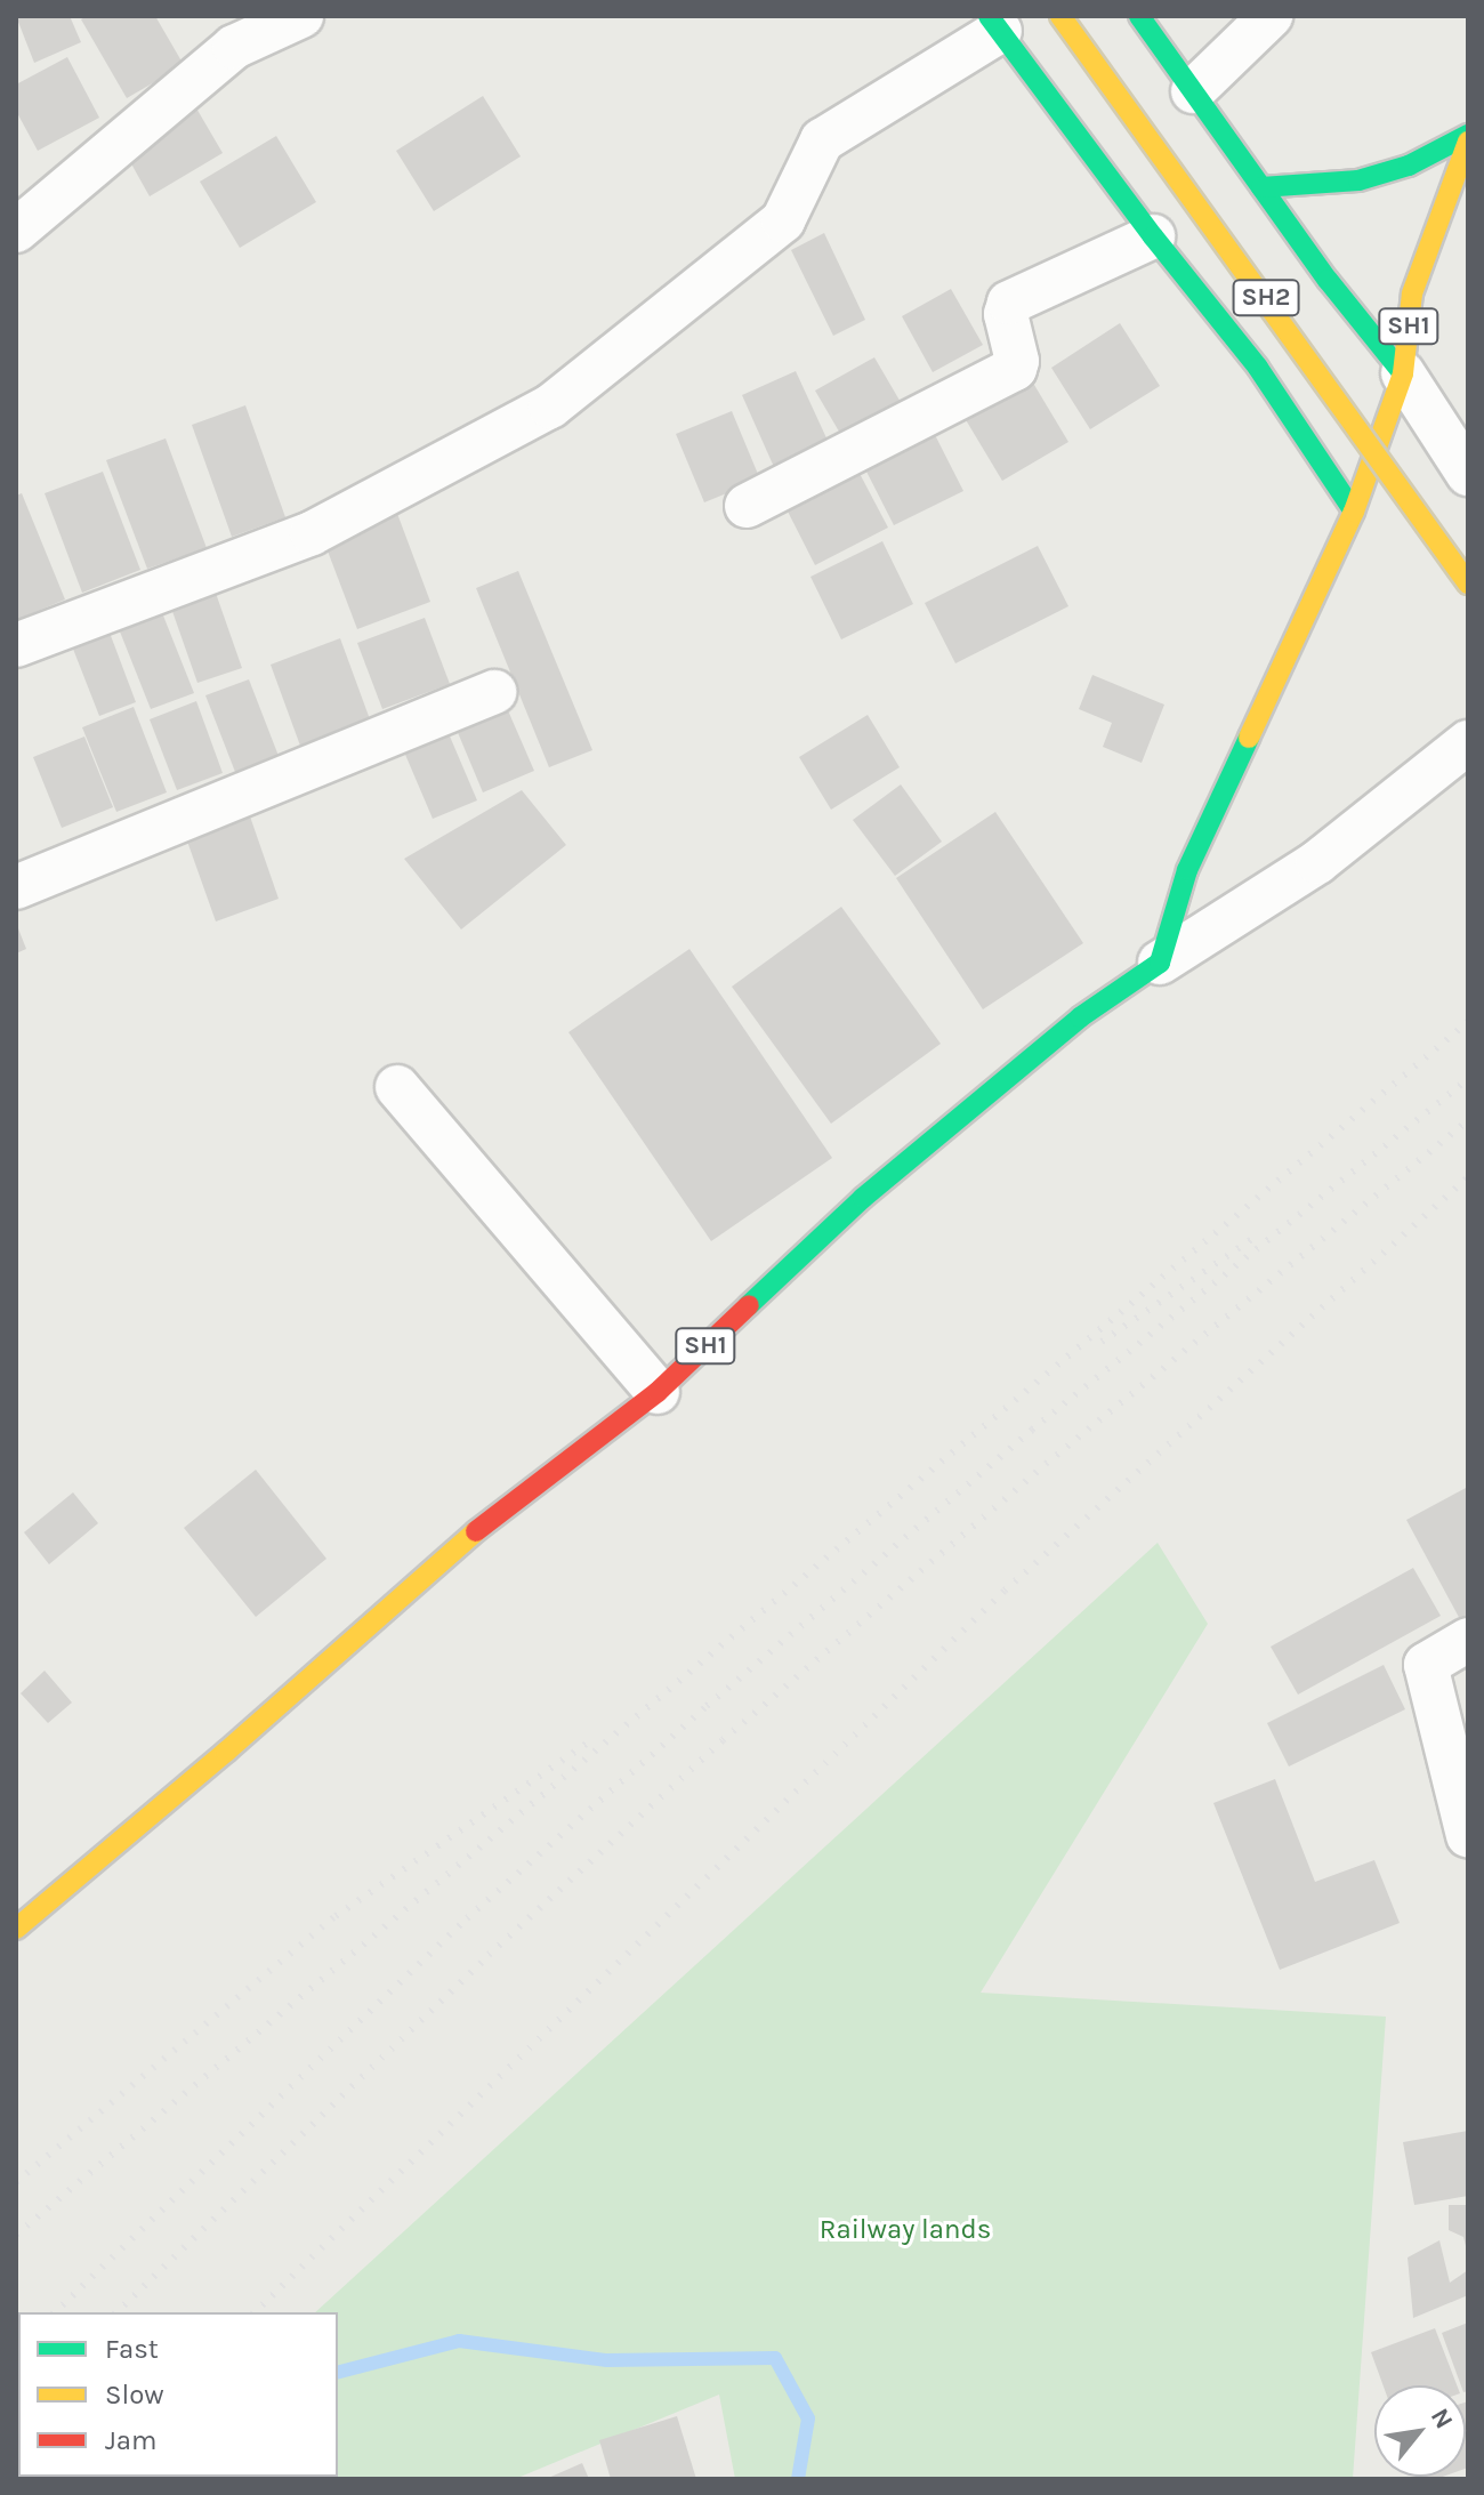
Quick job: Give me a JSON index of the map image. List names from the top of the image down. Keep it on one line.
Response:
{"streets":{"main road":["SH2","SH1"]},"parks":["Railway lands"],"legend":["Fast","Slow","Jam"],"north":"top right"}
